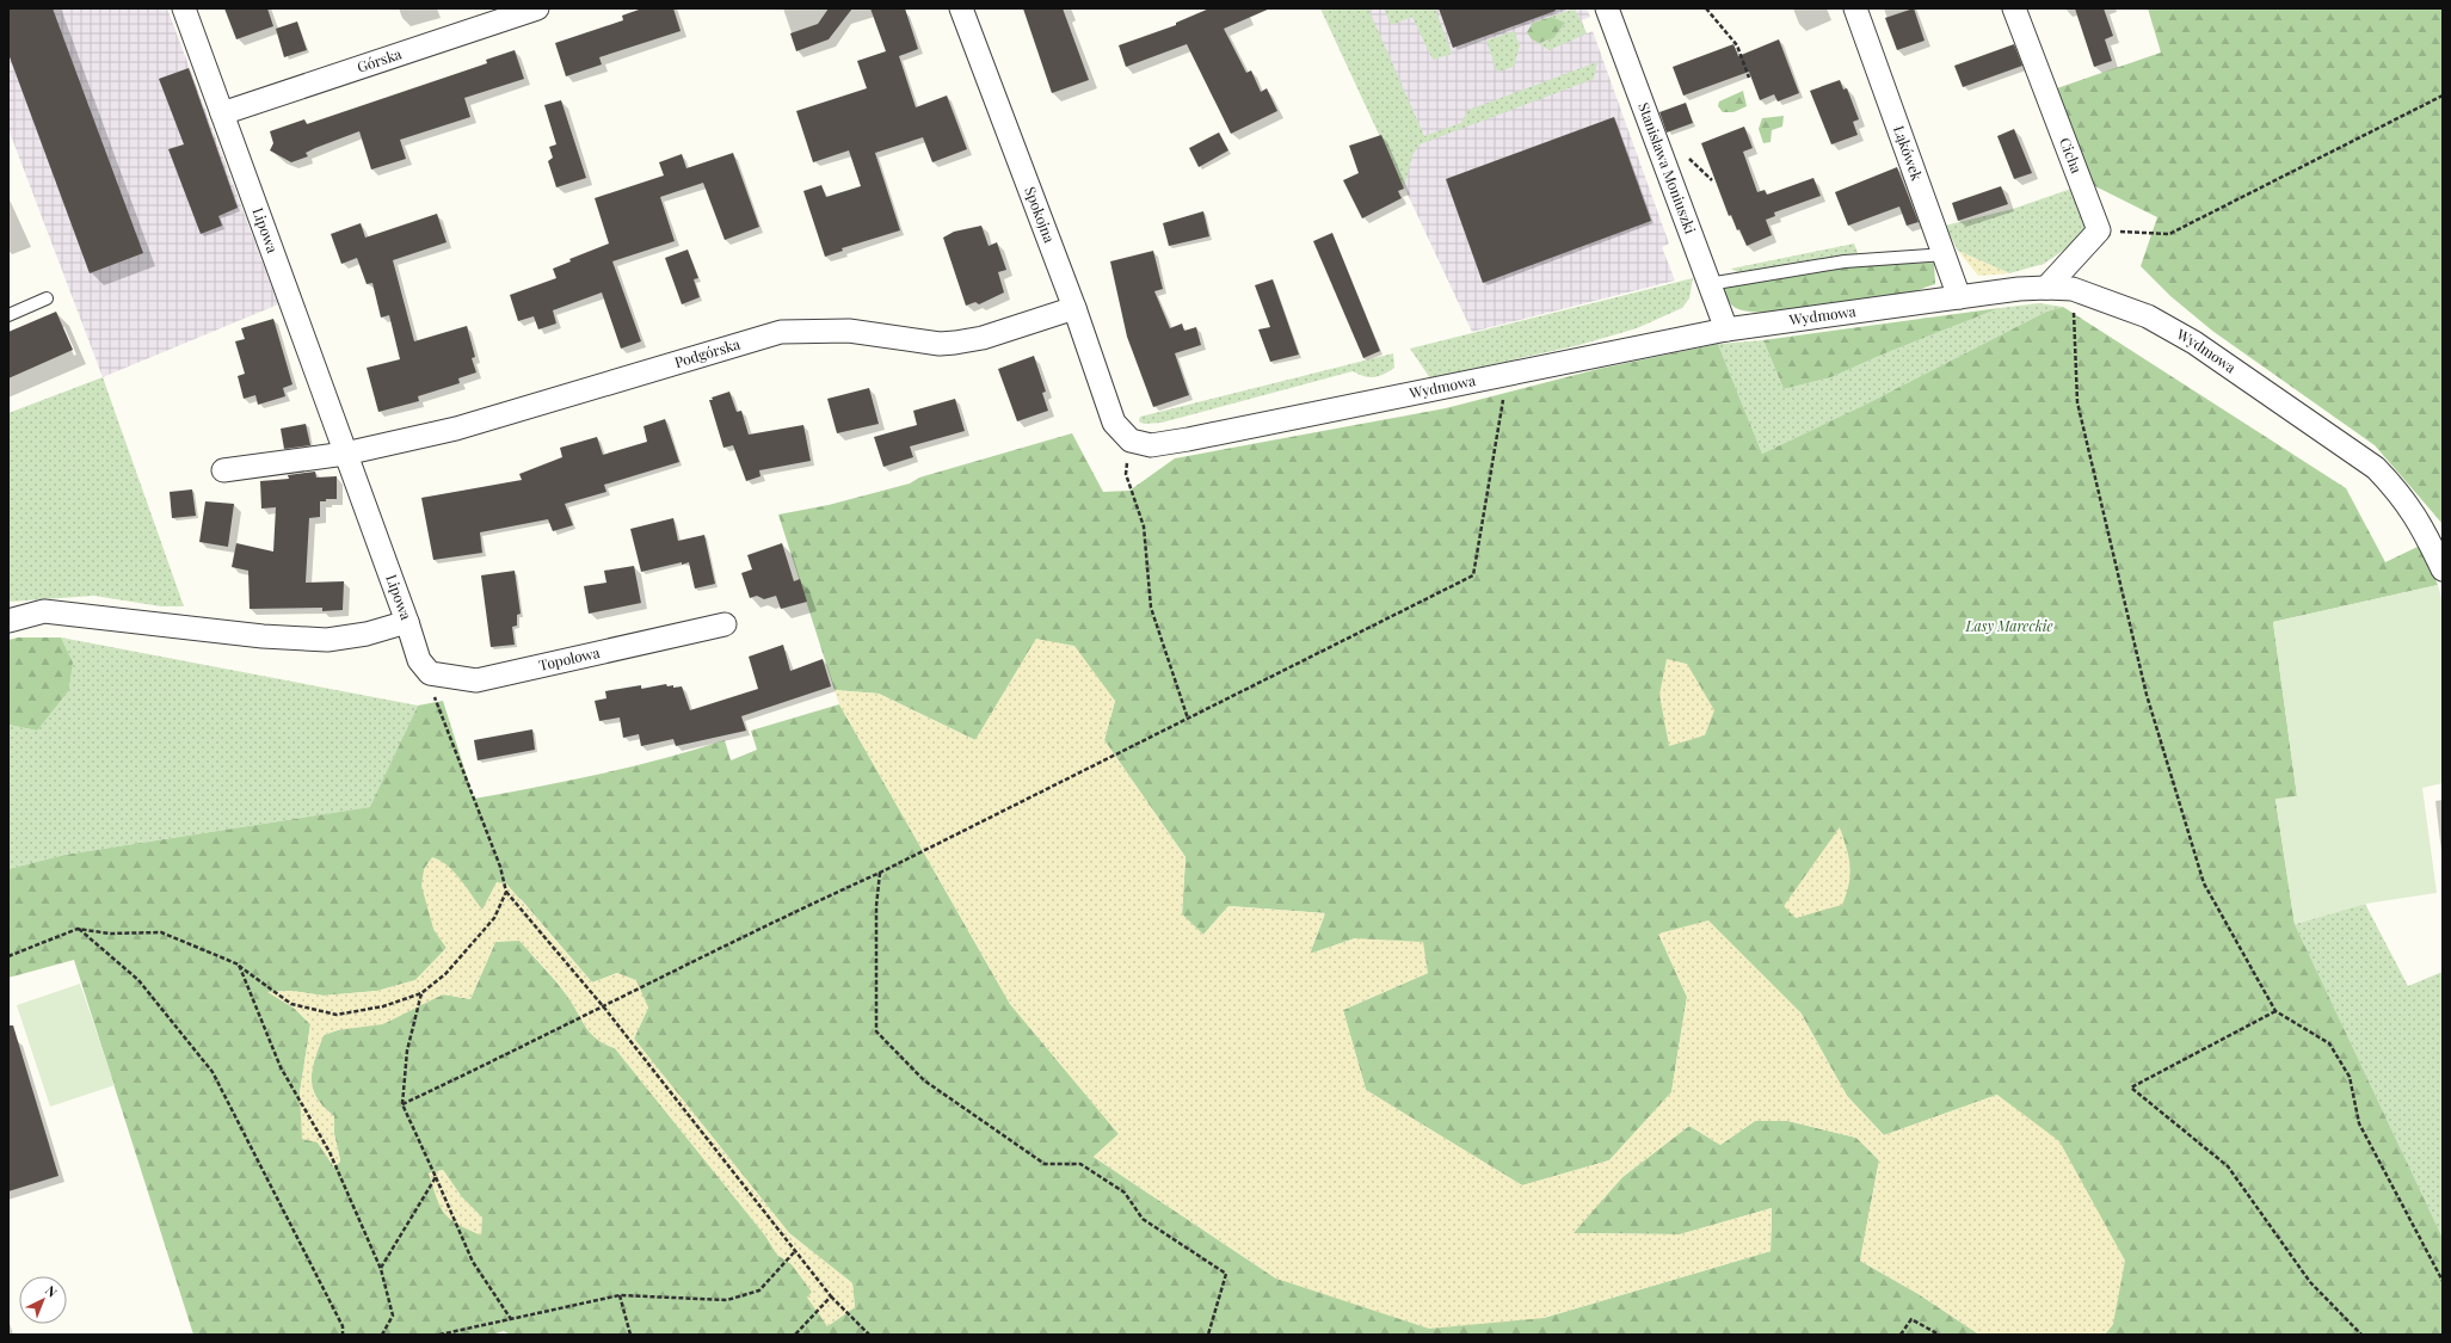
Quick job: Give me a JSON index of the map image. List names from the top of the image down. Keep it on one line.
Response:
{"streets":{"street":["Górska","Łąkówek","Cicha","Stanisława Moniuszki","Spokojna","Lipowa","Wydmowa","Podgórska","Topolowa"]},"crossings":[["Górska","Lipowa"],["Łąkówek","Wydmowa"],["Stanisława Moniuszki","Wydmowa"],["Spokojna","Wydmowa"],["Spokojna","Podgórska"],["Lipowa","Podgórska"],["Lipowa","Topolowa"]],"parks":["Lasy Mareckie"],"north":"top right"}
